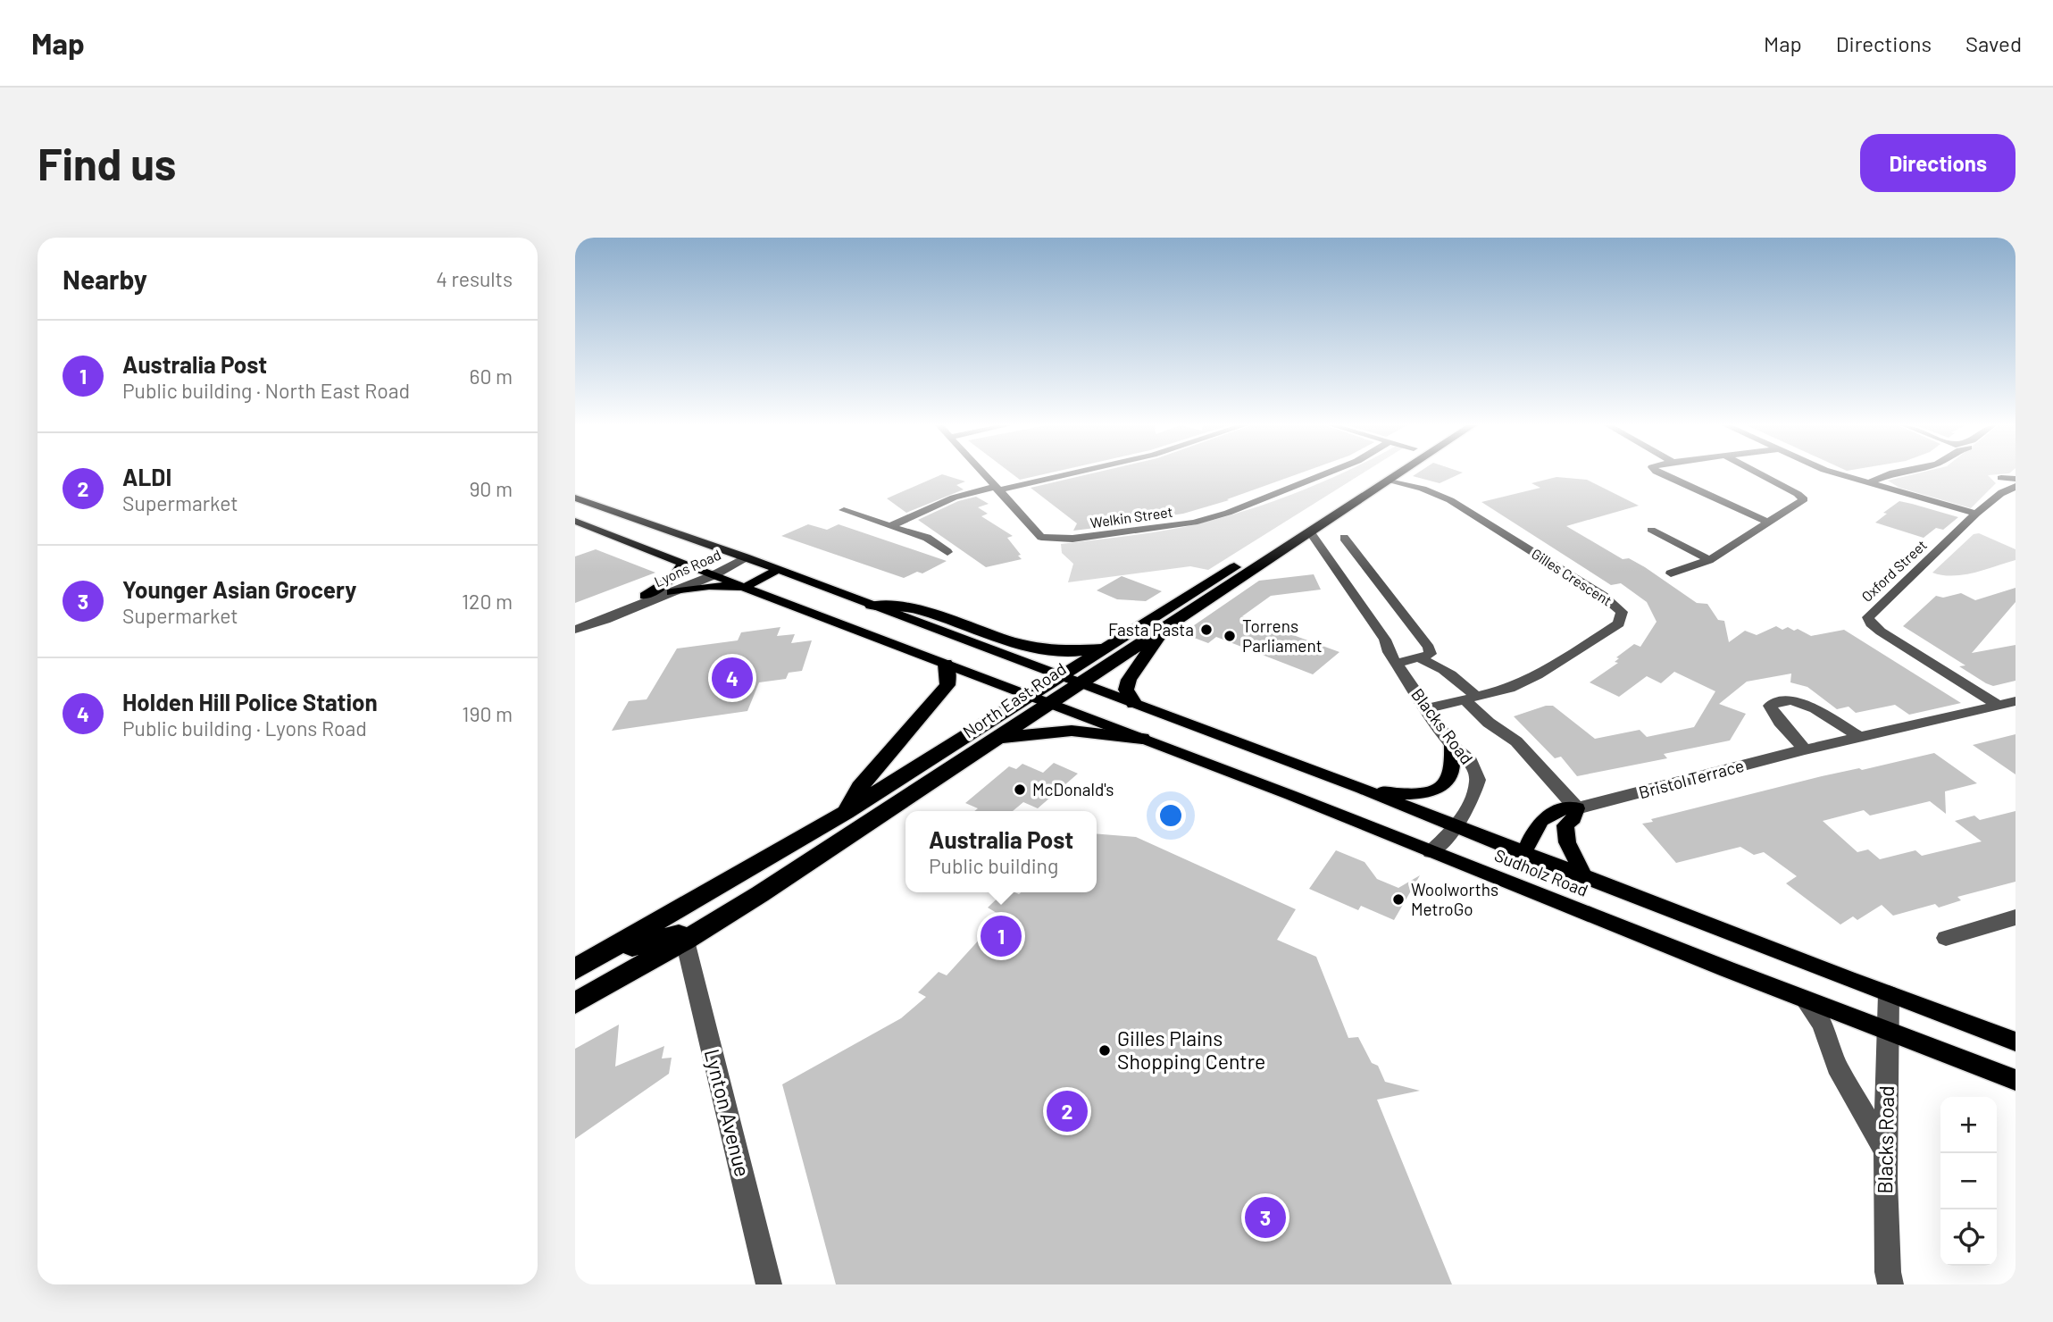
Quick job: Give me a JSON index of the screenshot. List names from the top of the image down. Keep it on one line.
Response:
{"streets":{"highway":["North East Road"],"main road":["Sudholz Road"],"street":["Welkin Street","Lyons Road","Oxford Street","Gilles Crescent","Blacks Road","Bristol Terrace","Lynton Avenue"]},"crossings":[["Lyons Road","Sudholz Road"],["Oxford Street","Bristol Terrace"],["Gilles Crescent","Blacks Road"],["North East Road","Blacks Road"],["North East Road","Sudholz Road"],["North East Road","Lynton Avenue"],["Blacks Road","Sudholz Road"]],"places":["Fasta Pasta","Torrens Parliament","McDonald's","Woolworths MetroGo","Gilles Plains Shopping Centre"],"page":{"header":"Map","nav":["Map","Directions","Saved"],"buttons":"Directions","title":"Find us","heading":["Nearby","4 results"],"list":[{"mark":"1","name":"Australia Post","note":"Public building · North East Road","value":"60 m"},{"mark":"2","name":"ALDI","note":"Supermarket","value":"90 m"},{"mark":"3","name":"Younger Asian Grocery","note":"Supermarket","value":"120 m"},{"mark":"4","name":"Holden Hill Police Station","note":"Public building · Lyons Road","value":"190 m"}],"pins":["4","1","2","3"],"popup":["Australia Post","Public building"],"map_buttons":["+","−"]}}
